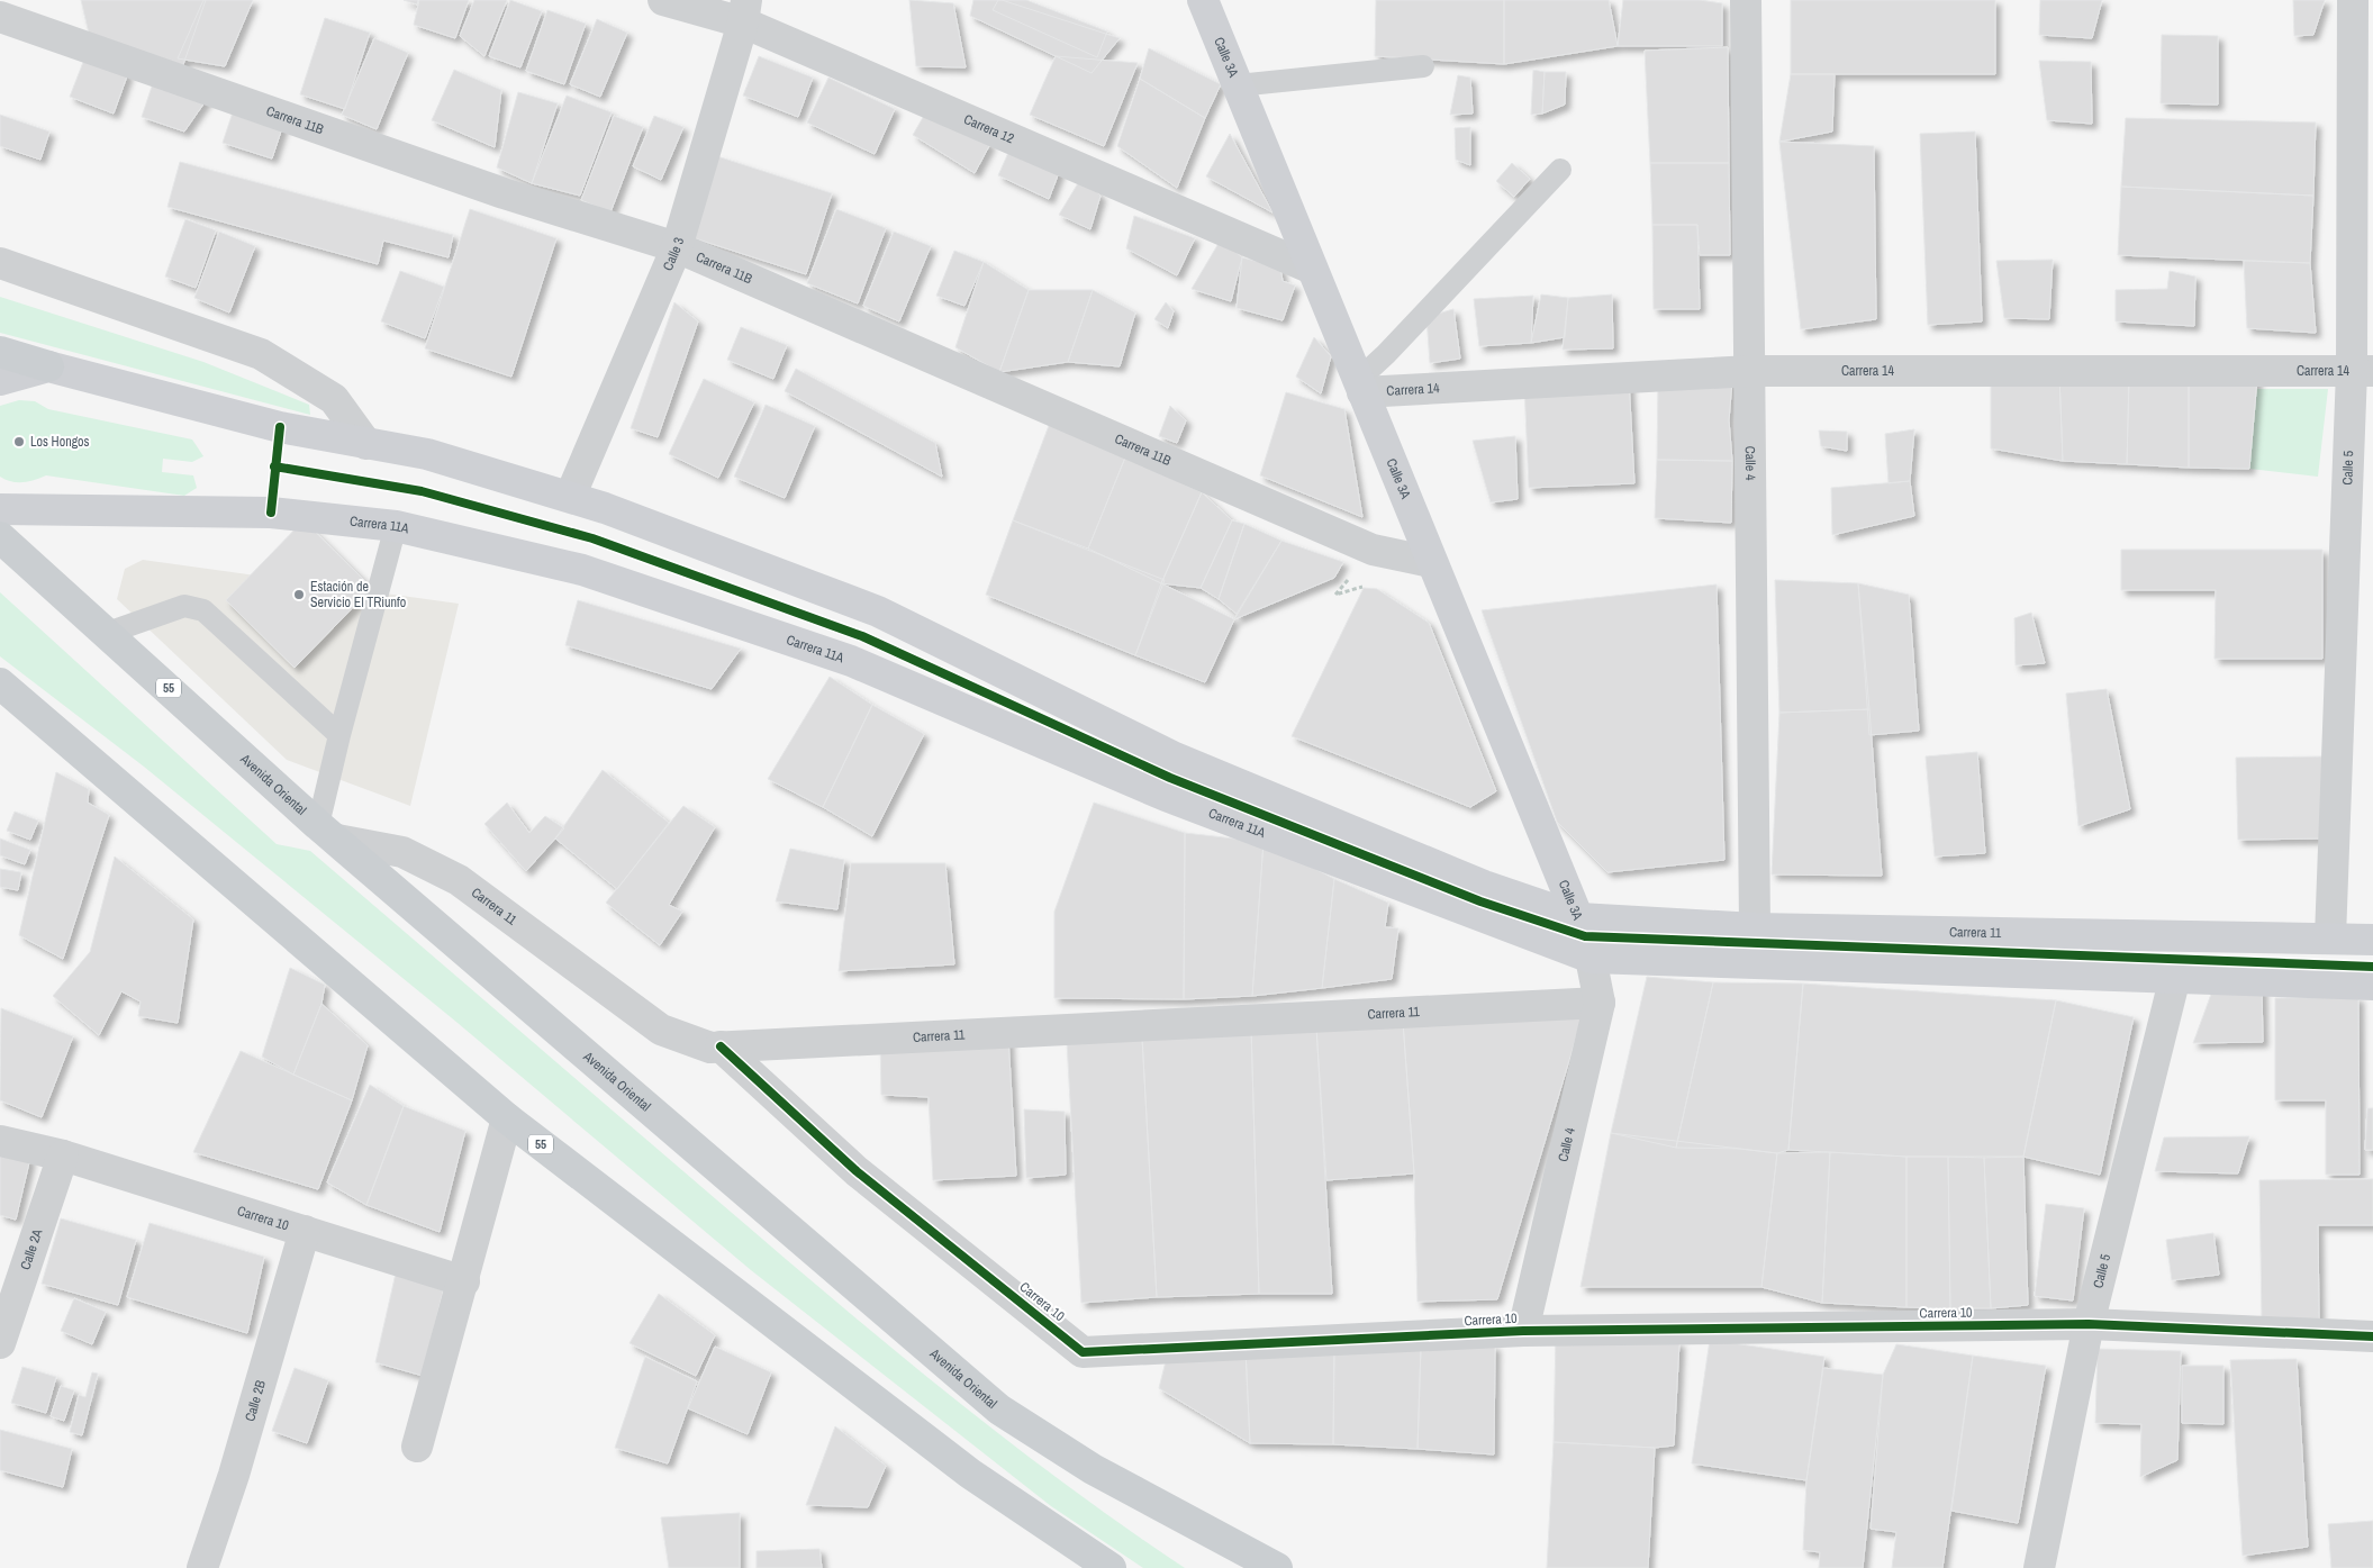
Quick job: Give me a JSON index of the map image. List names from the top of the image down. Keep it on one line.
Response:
{"streets":{"main road":["Calle 3A","Carrera 11A","55","Avenida Oriental","Carrera 11"],"street":["Carrera 11B","Carrera 12","Calle 3","Carrera 14","Calle 4","Calle 5","Carrera 10","Calle 2A","Calle 2B"]},"crossings":[["Calle 3A","Carrera 11B"],["Calle 3A","Carrera 12"],["Calle 3A","Carrera 14"],["Calle 3A","Calle 4"],["Calle 3A","Carrera 11A"],["Calle 3A","Carrera 11"],["Carrera 11B","Calle 3"],["Carrera 12","Calle 3"],["Carrera 14","Calle 4"],["Carrera 14","Calle 5"],["Calle 4","Carrera 11A"],["Calle 4","Carrera 11"],["Calle 4","Carrera 10"],["Calle 5","Carrera 11"],["Calle 5","Carrera 10"],["Avenida Oriental","Carrera 11"],["Carrera 11","Carrera 10"],["Carrera 10","Calle 2A"],["Carrera 10","Calle 2B"]],"places":["Los Hongos","Estación de Servicio El TRiunfo"]}
